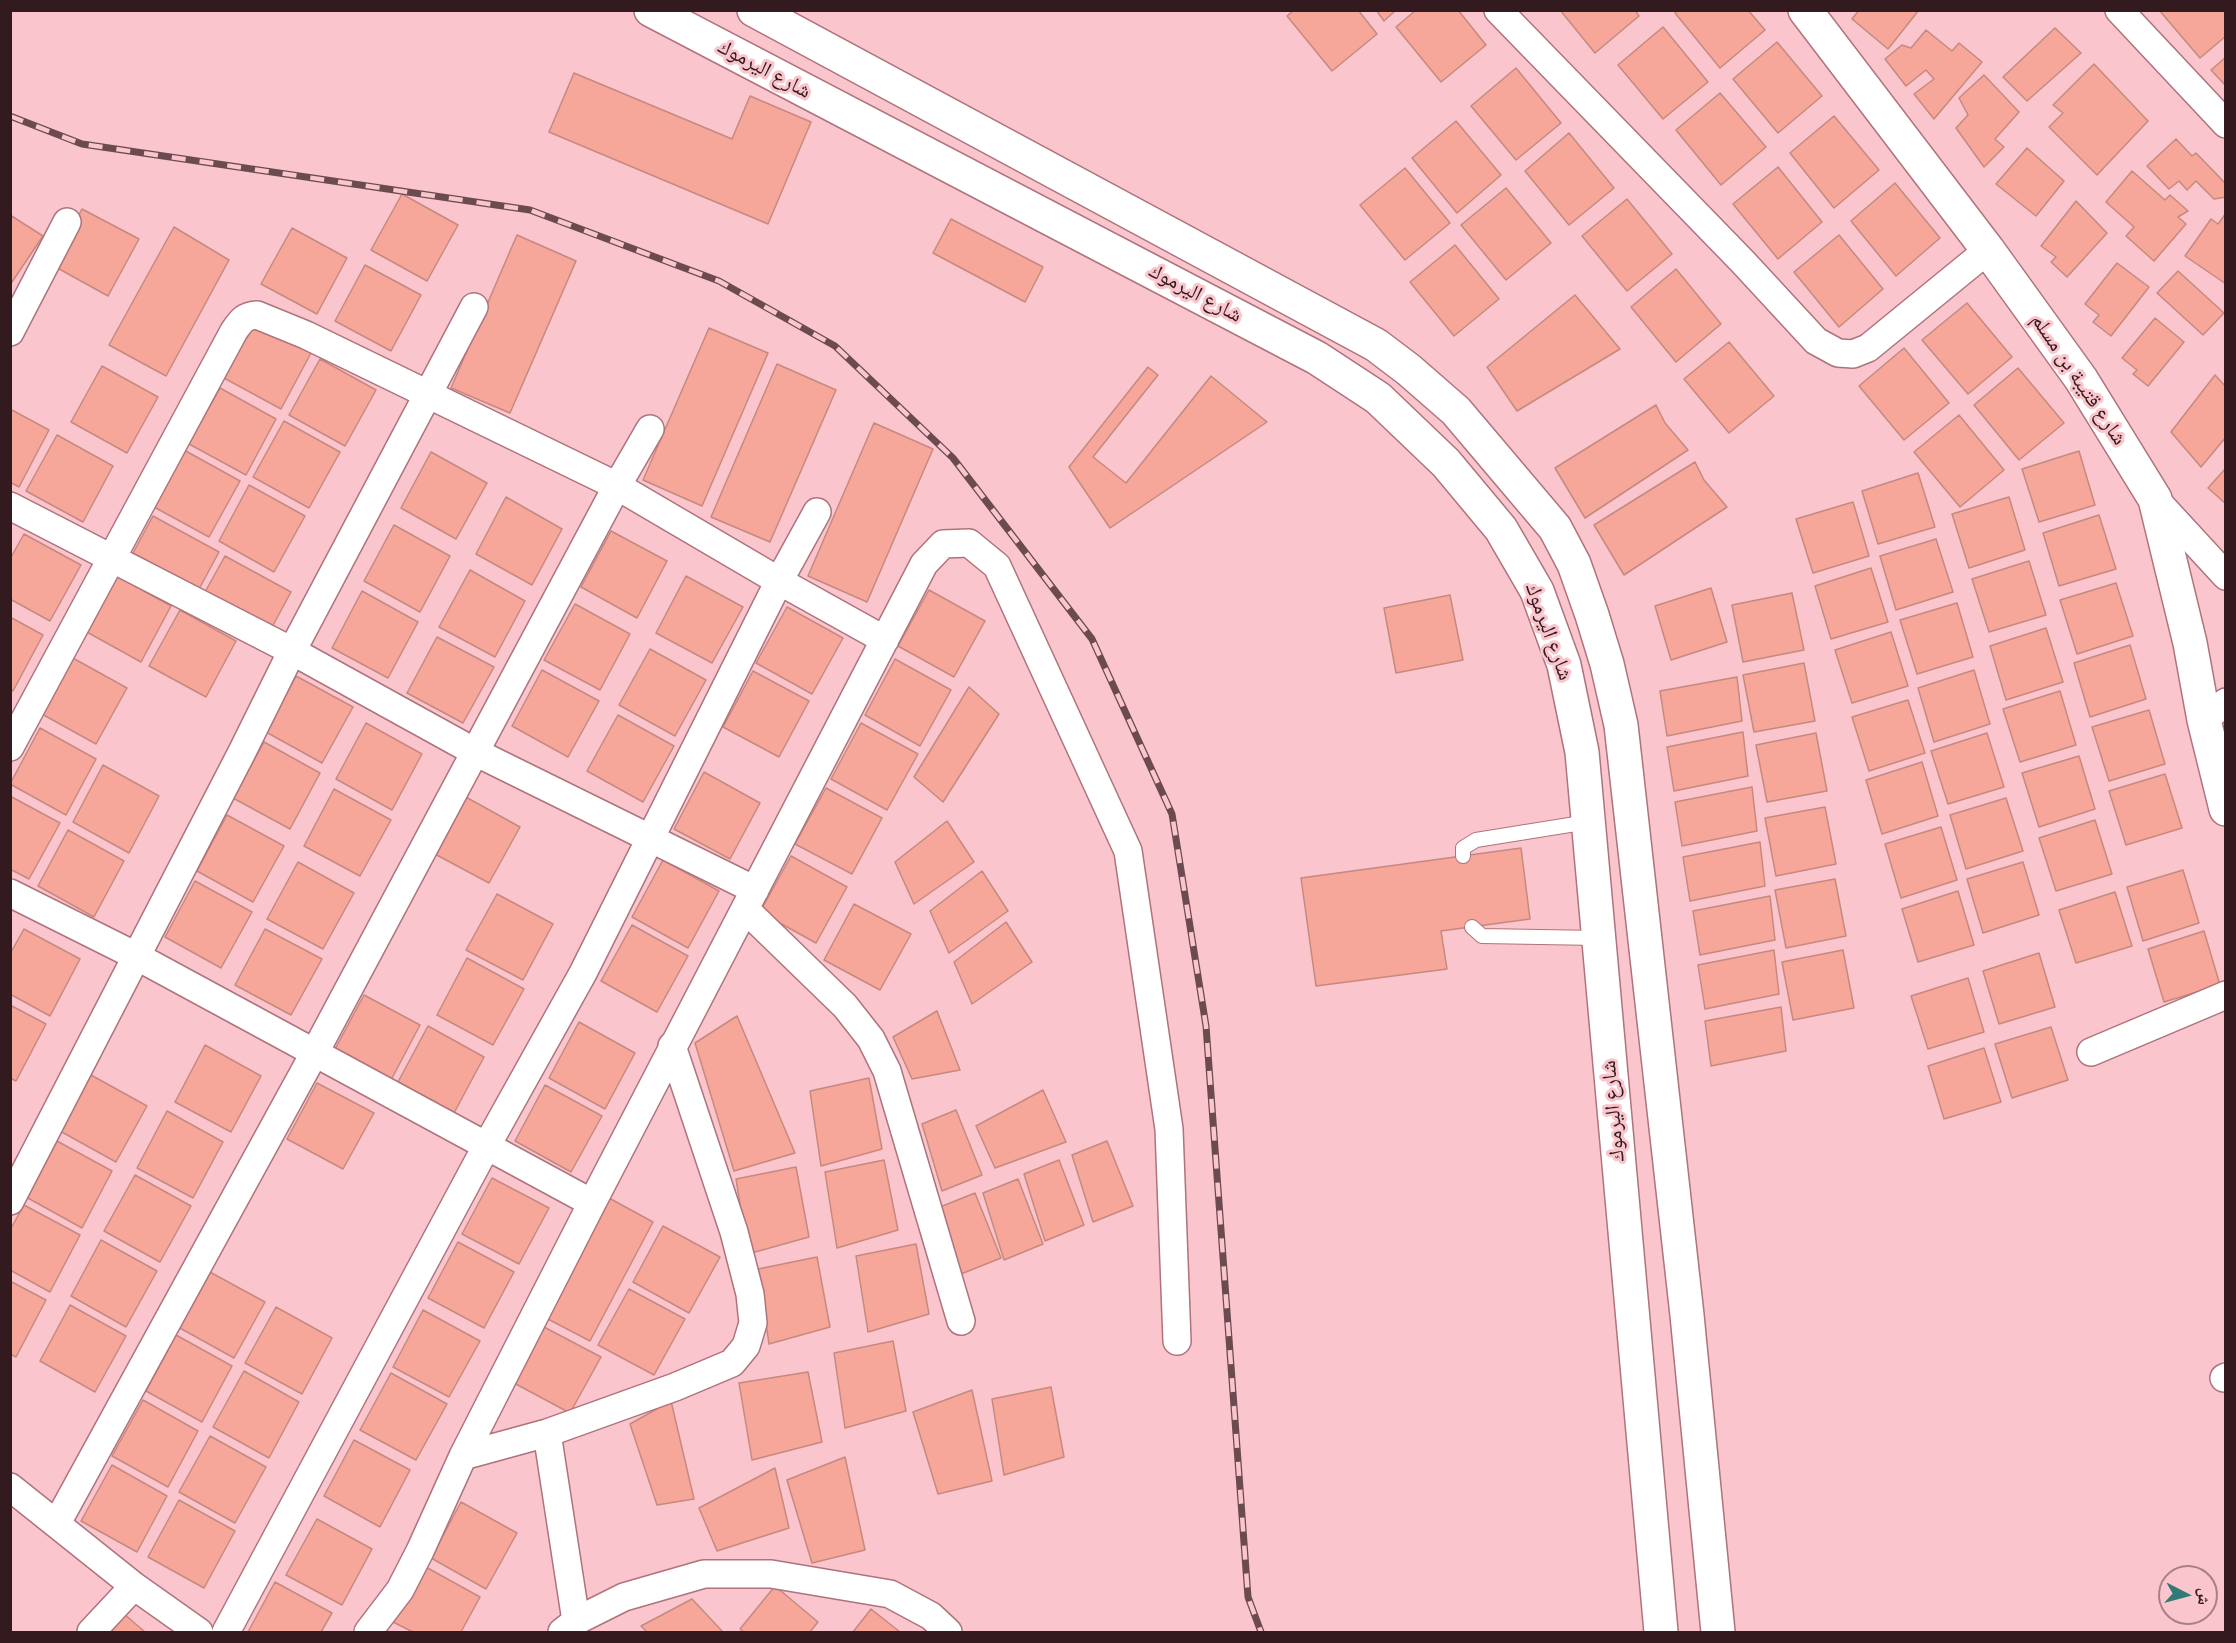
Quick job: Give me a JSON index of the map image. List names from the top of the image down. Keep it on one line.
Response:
{"streets":{"main road":["شارع اليرموك","شارع قتيبة بن مسلم"]},"north":"right"}
